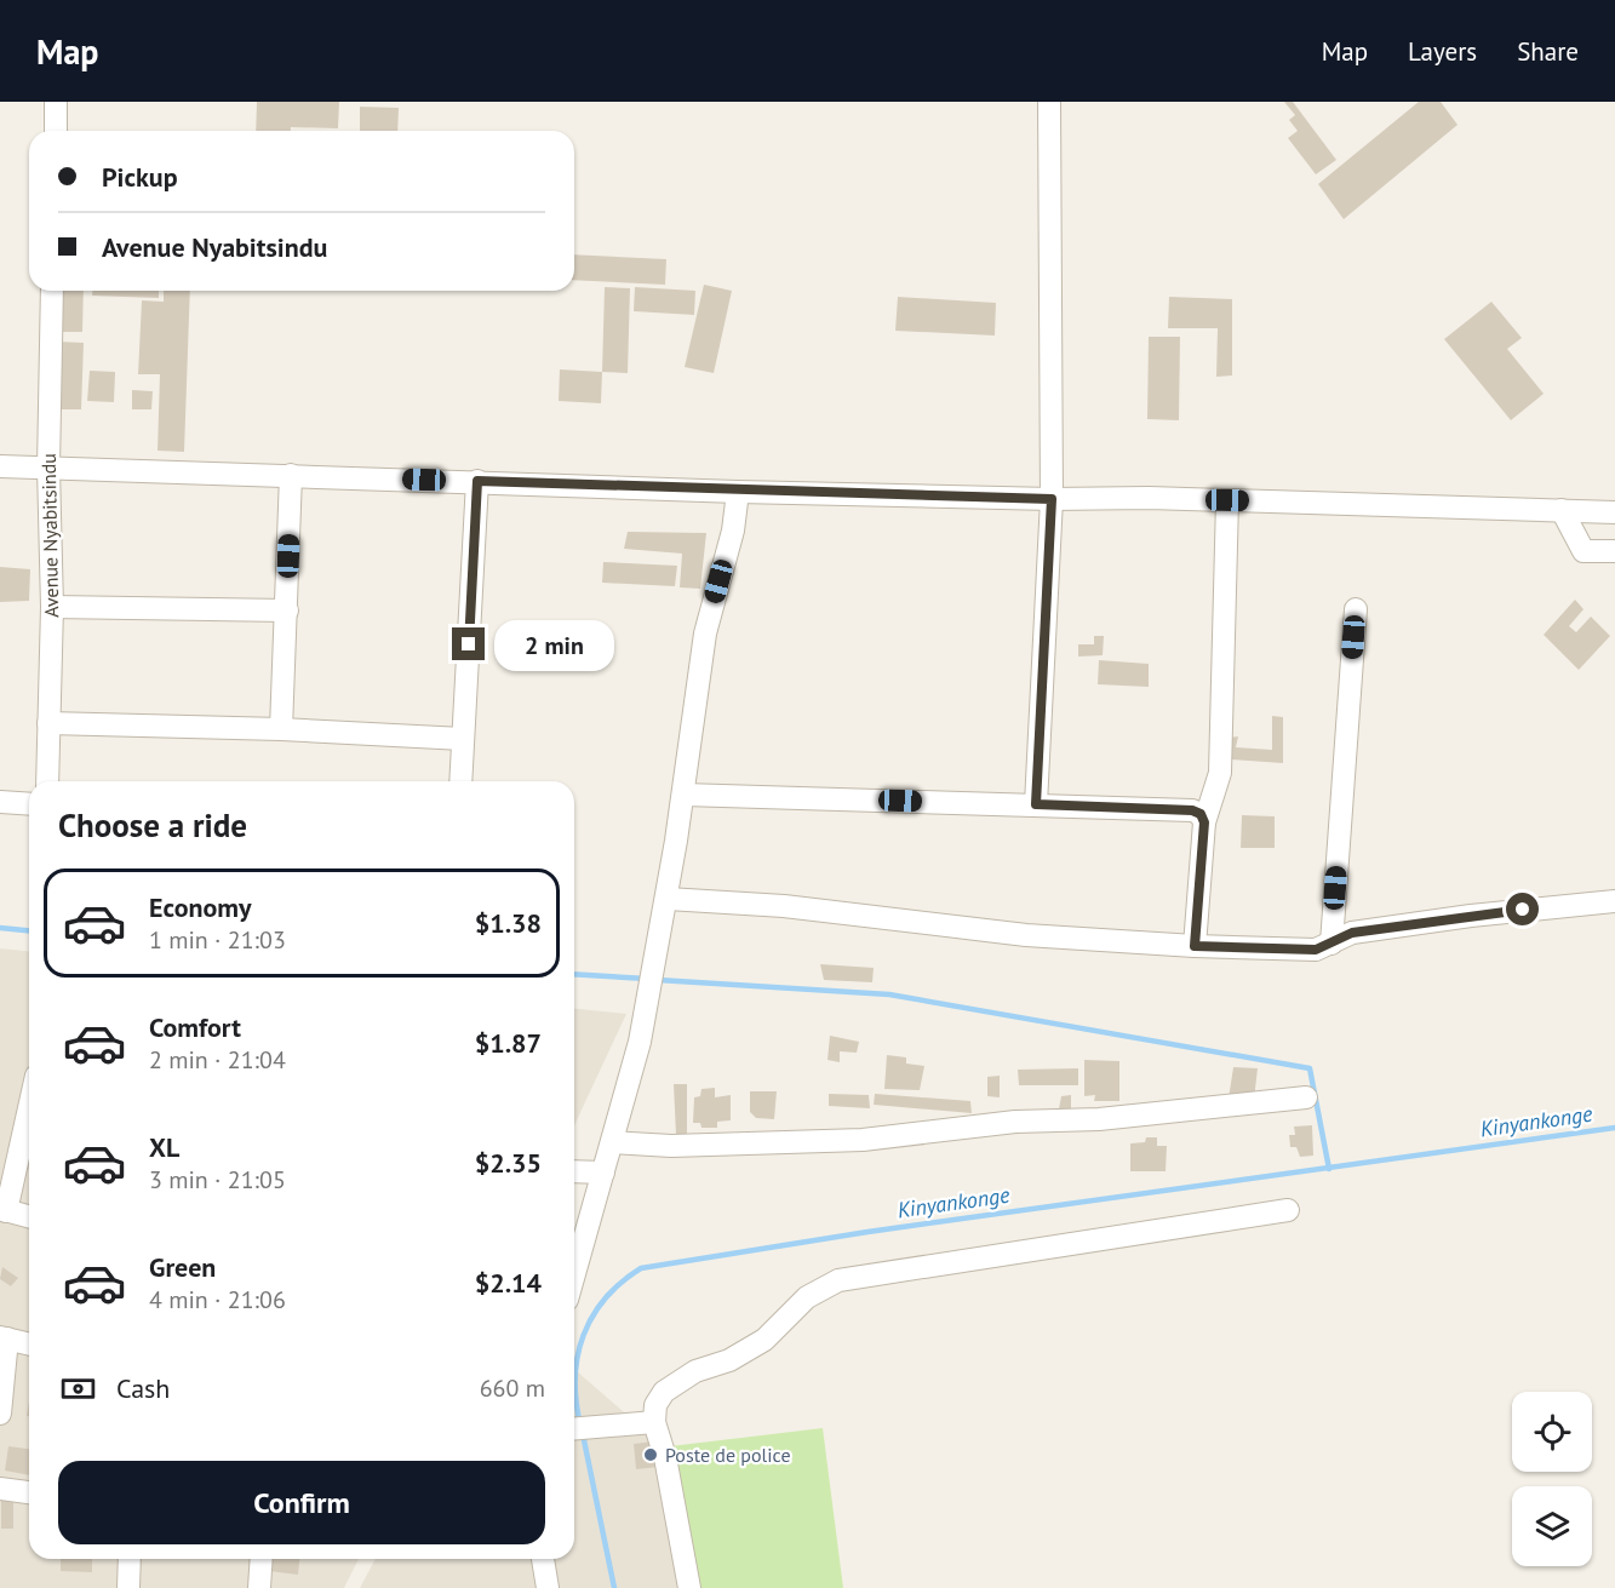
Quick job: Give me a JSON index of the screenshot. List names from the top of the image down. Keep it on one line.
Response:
{"streets":{"street":["Avenue Nyabitsindu"]},"water":["Kinyankonge"],"places":["Poste de police"],"page":{"header":"Map","nav":["Map","Layers","Share"],"banner":["Pickup","Avenue Nyabitsindu"],"bubble":"2 min","heading":"Choose a ride","list":[{"name":"Economy","note":"1 min · 21:03","value":"$1.38"},{"name":"Comfort","note":"2 min · 21:04","value":"$1.87"},{"name":"XL","note":"3 min · 21:05","value":"$2.35"},{"name":"Green","note":"4 min · 21:06","value":"$2.14"}],"pay":["Cash","660 m"],"buttons":"Confirm"}}
